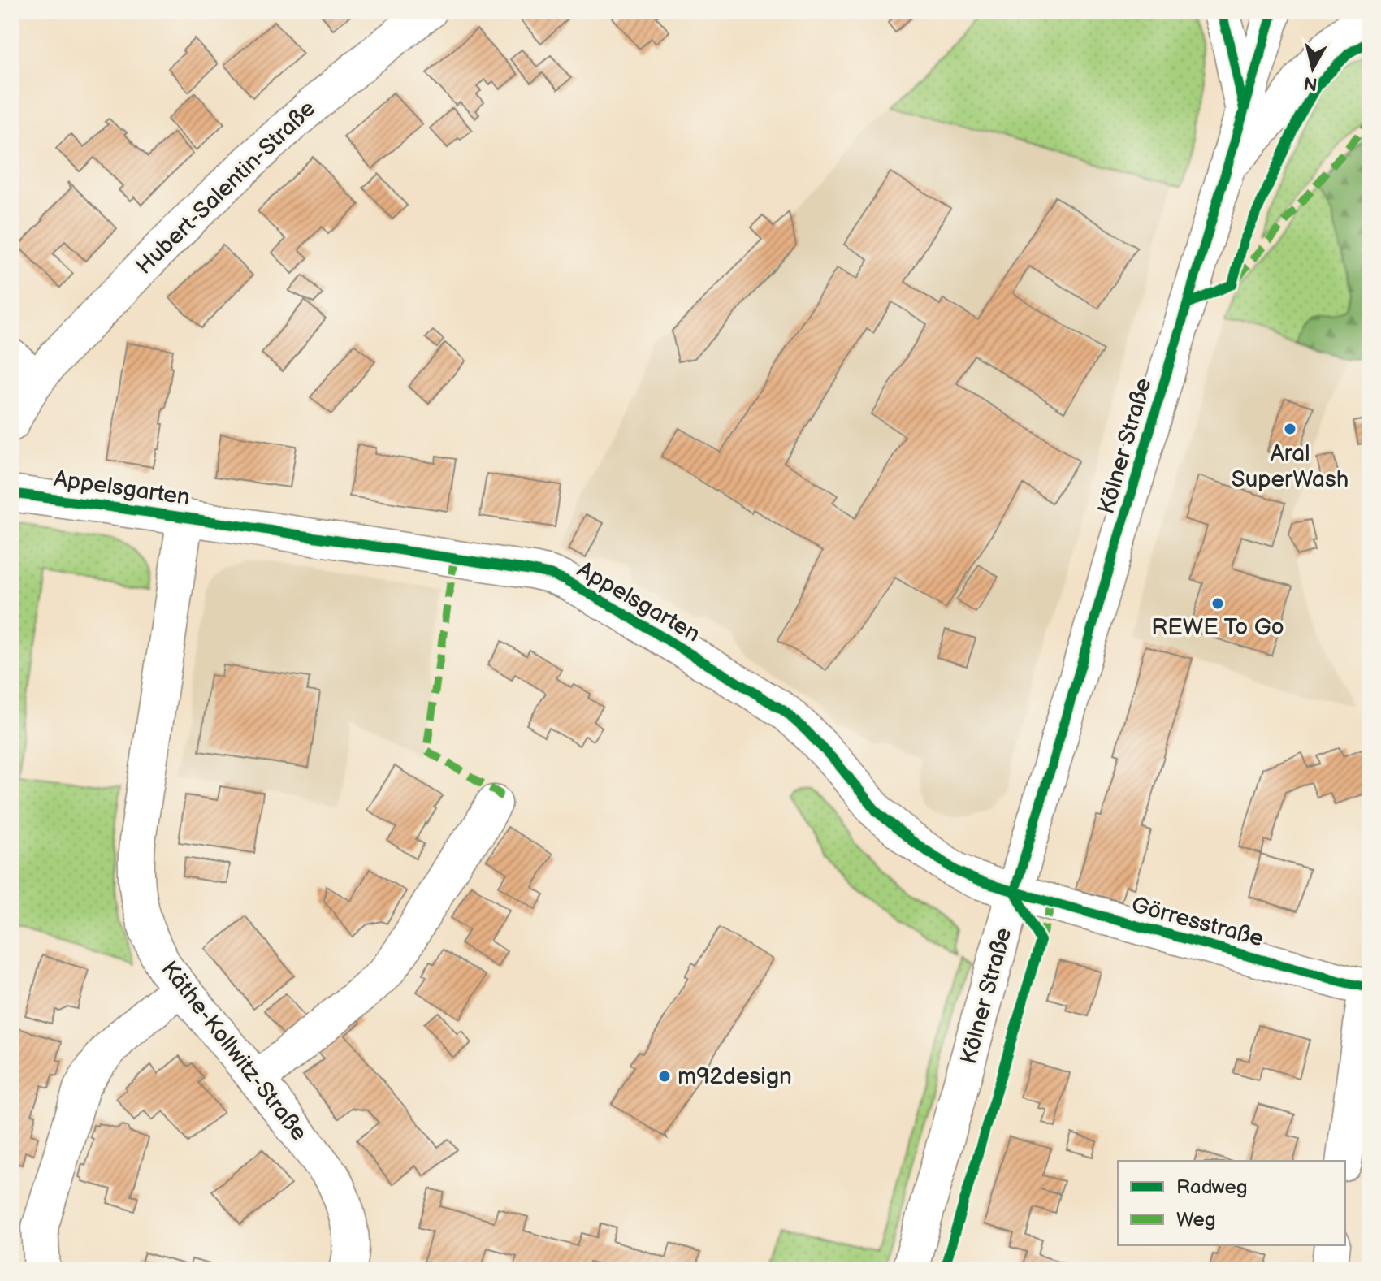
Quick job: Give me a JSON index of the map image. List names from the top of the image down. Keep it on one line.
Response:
{"streets":{"street":["Hubert-Salentin-Straße","Kölner Straße","Appelsgarten","Görresstraße","Käthe-Kollwitz-Straße"]},"crossings":[["Kölner Straße","Appelsgarten"],["Kölner Straße","Görresstraße"],["Appelsgarten","Görresstraße"],["Appelsgarten","Käthe-Kollwitz-Straße"]],"places":["Aral SuperWash","REWE To Go","m92design"],"legend":["Radweg","Weg"],"north":"bottom"}
